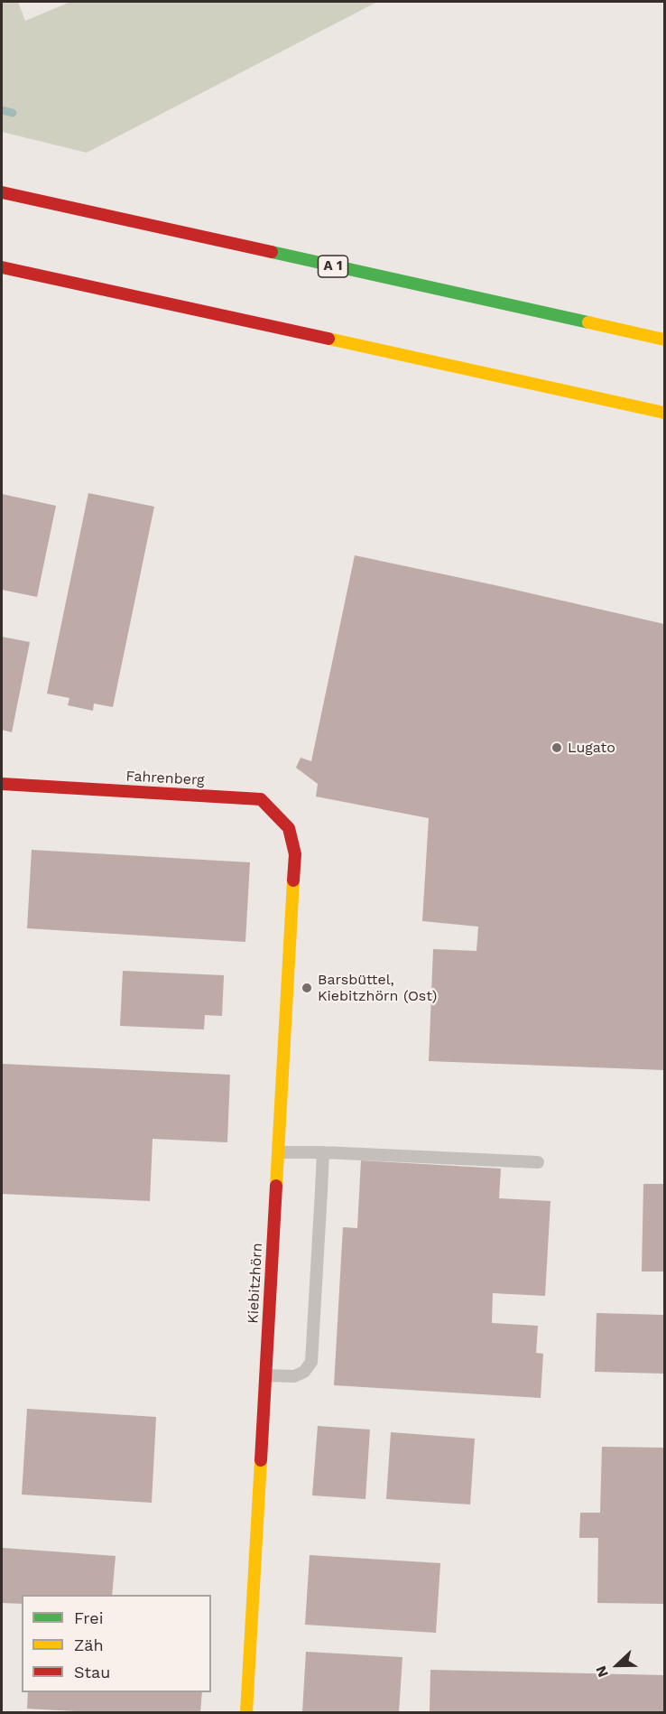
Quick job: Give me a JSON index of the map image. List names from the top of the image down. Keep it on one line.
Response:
{"streets":{"main road":["A 1","Fahrenberg","Kiebitzhörn"]},"crossings":[["Fahrenberg","Kiebitzhörn"]],"places":["Lugato","Barsbüttel, Kiebitzhörn (Ost)"],"legend":["Frei","Zäh","Stau"],"north":"left"}
